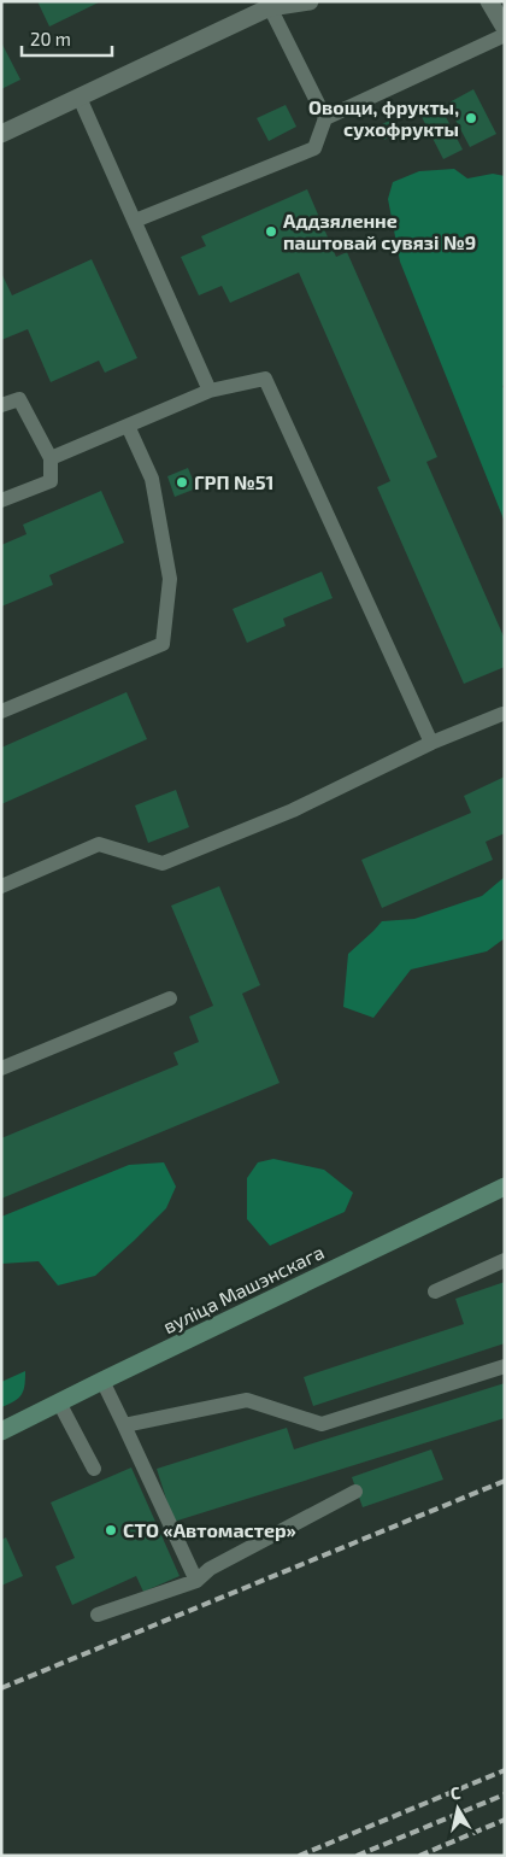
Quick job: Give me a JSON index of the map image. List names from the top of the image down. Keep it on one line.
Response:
{"streets":{"main road":["вуліца Машэнскага"]},"places":["Овощи, фрукты, сухофрукты","Аддзяленне паштовай сувязі №9","ГРП №51","СТО «Автомастер»"],"scale_bar":"20 m","north":"top"}
